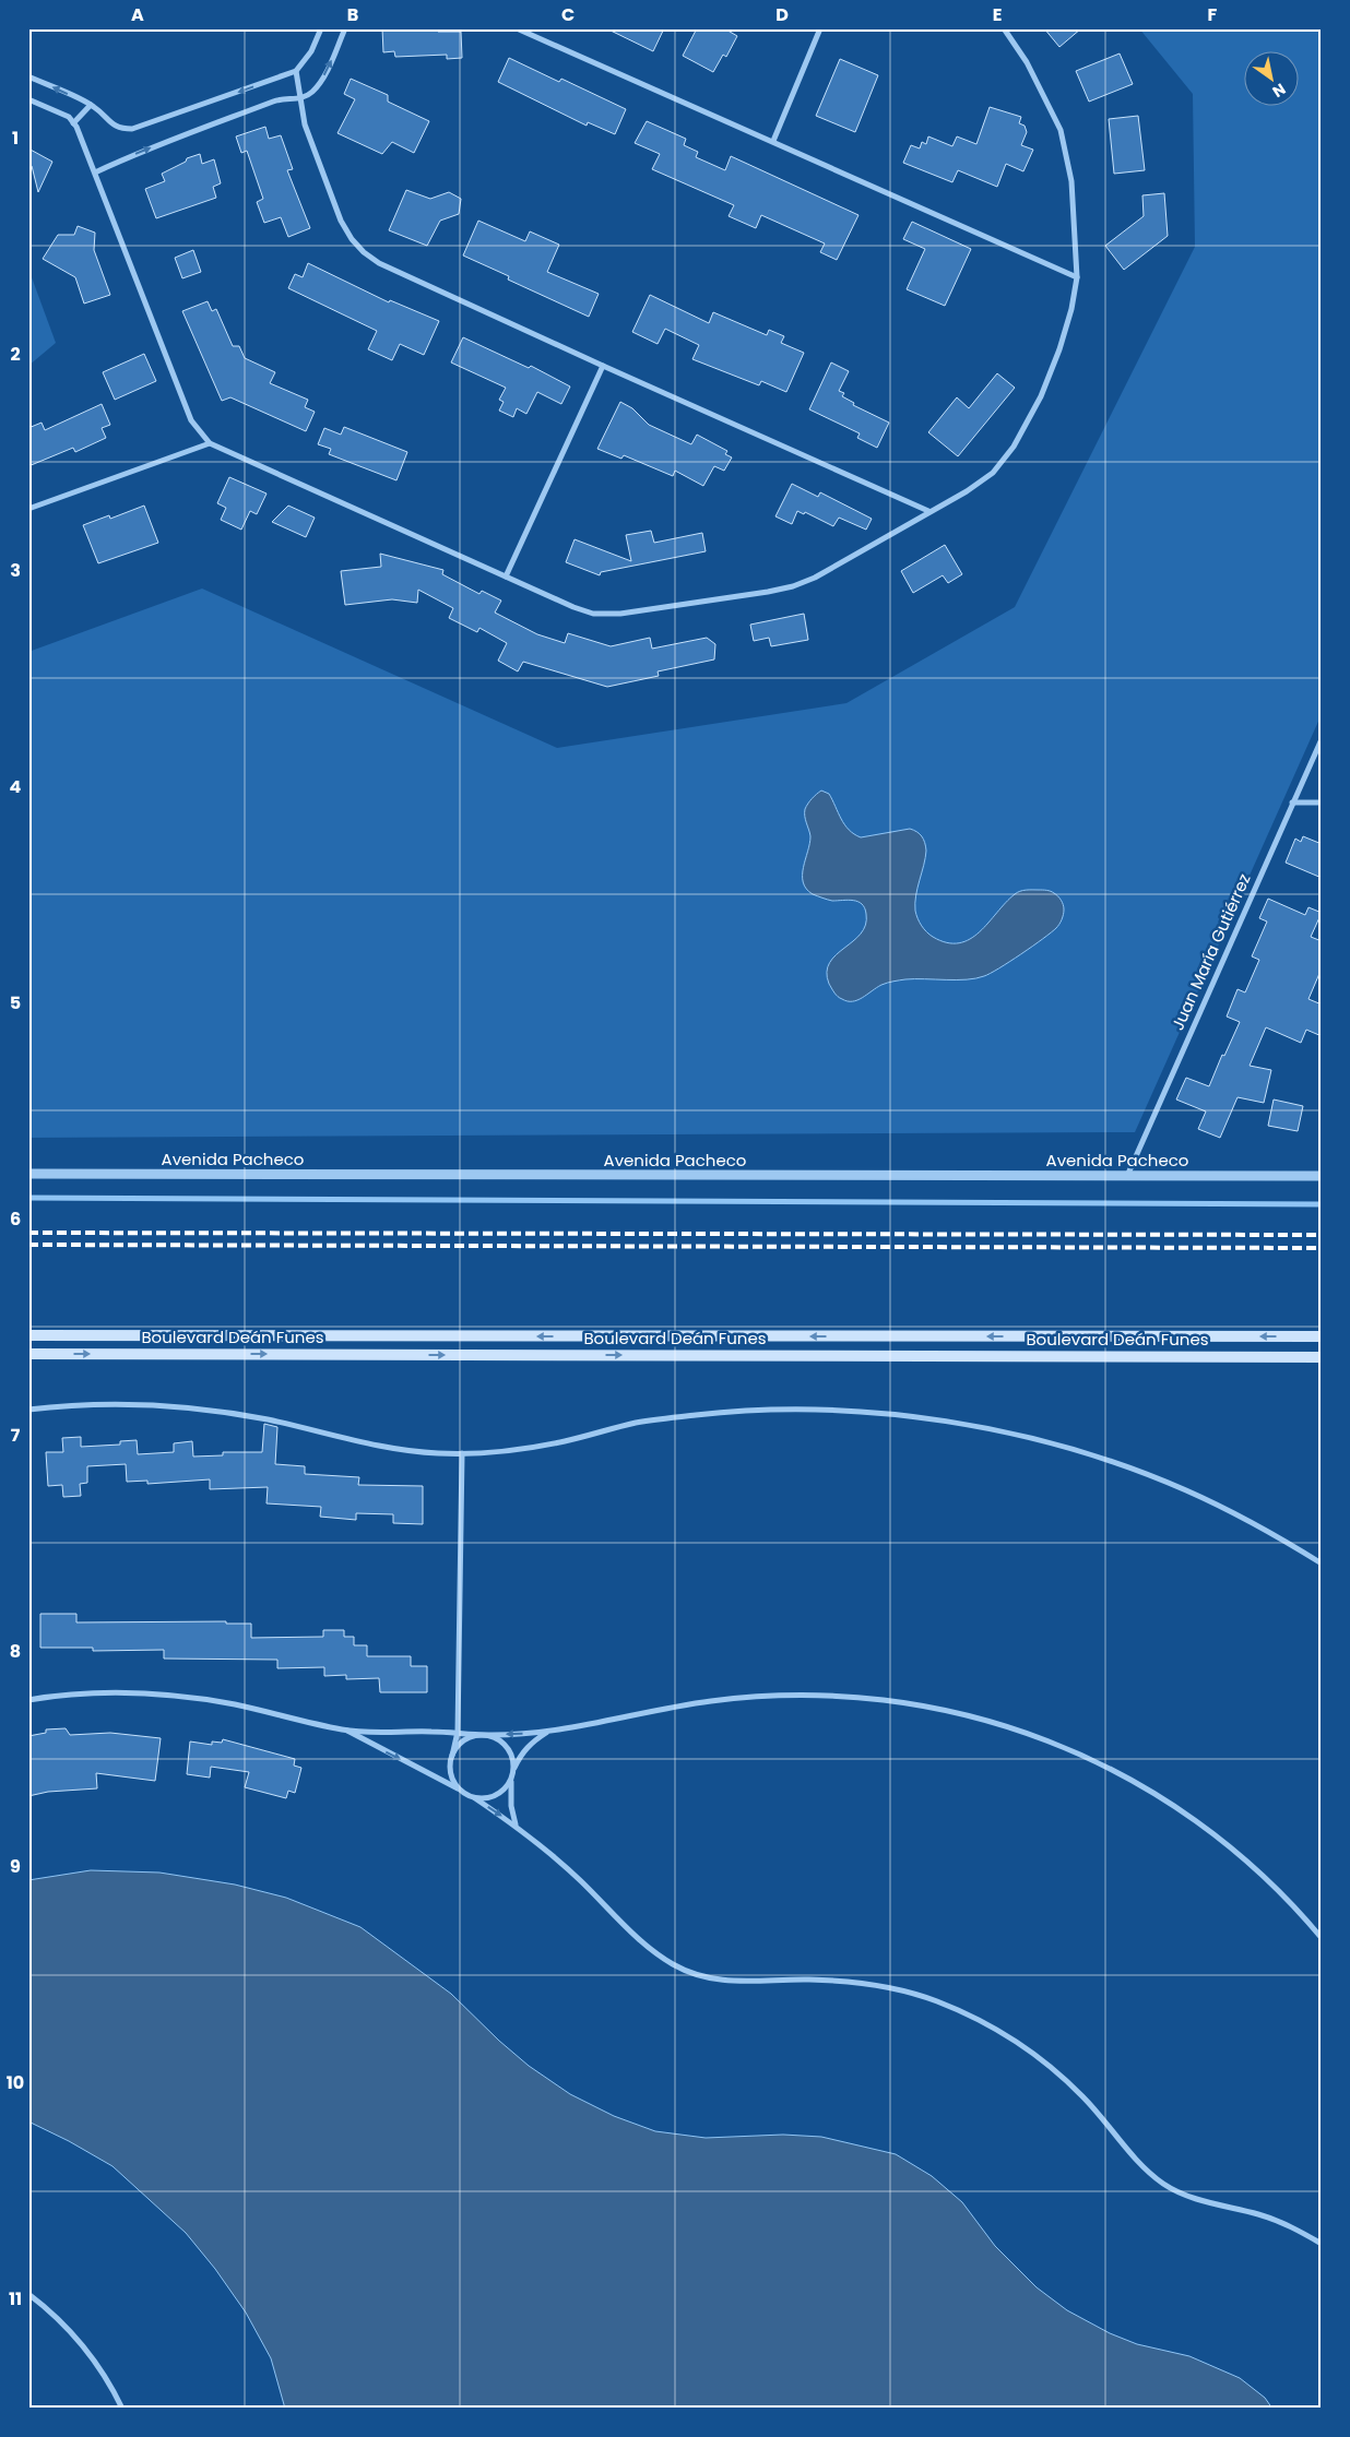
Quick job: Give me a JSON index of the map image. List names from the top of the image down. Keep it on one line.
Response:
{"streets":{"main road":["Boulevard Deán Funes"],"street":["Juan María Gutiérrez","Avenida Pacheco"]},"crossings":[["Juan María Gutiérrez","Avenida Pacheco"]],"north":"bottom right","grid":{"columns":["A","B","C","D","E","F"],"rows":["1","2","3","4","5","6","7","8","9","10","11"]}}
